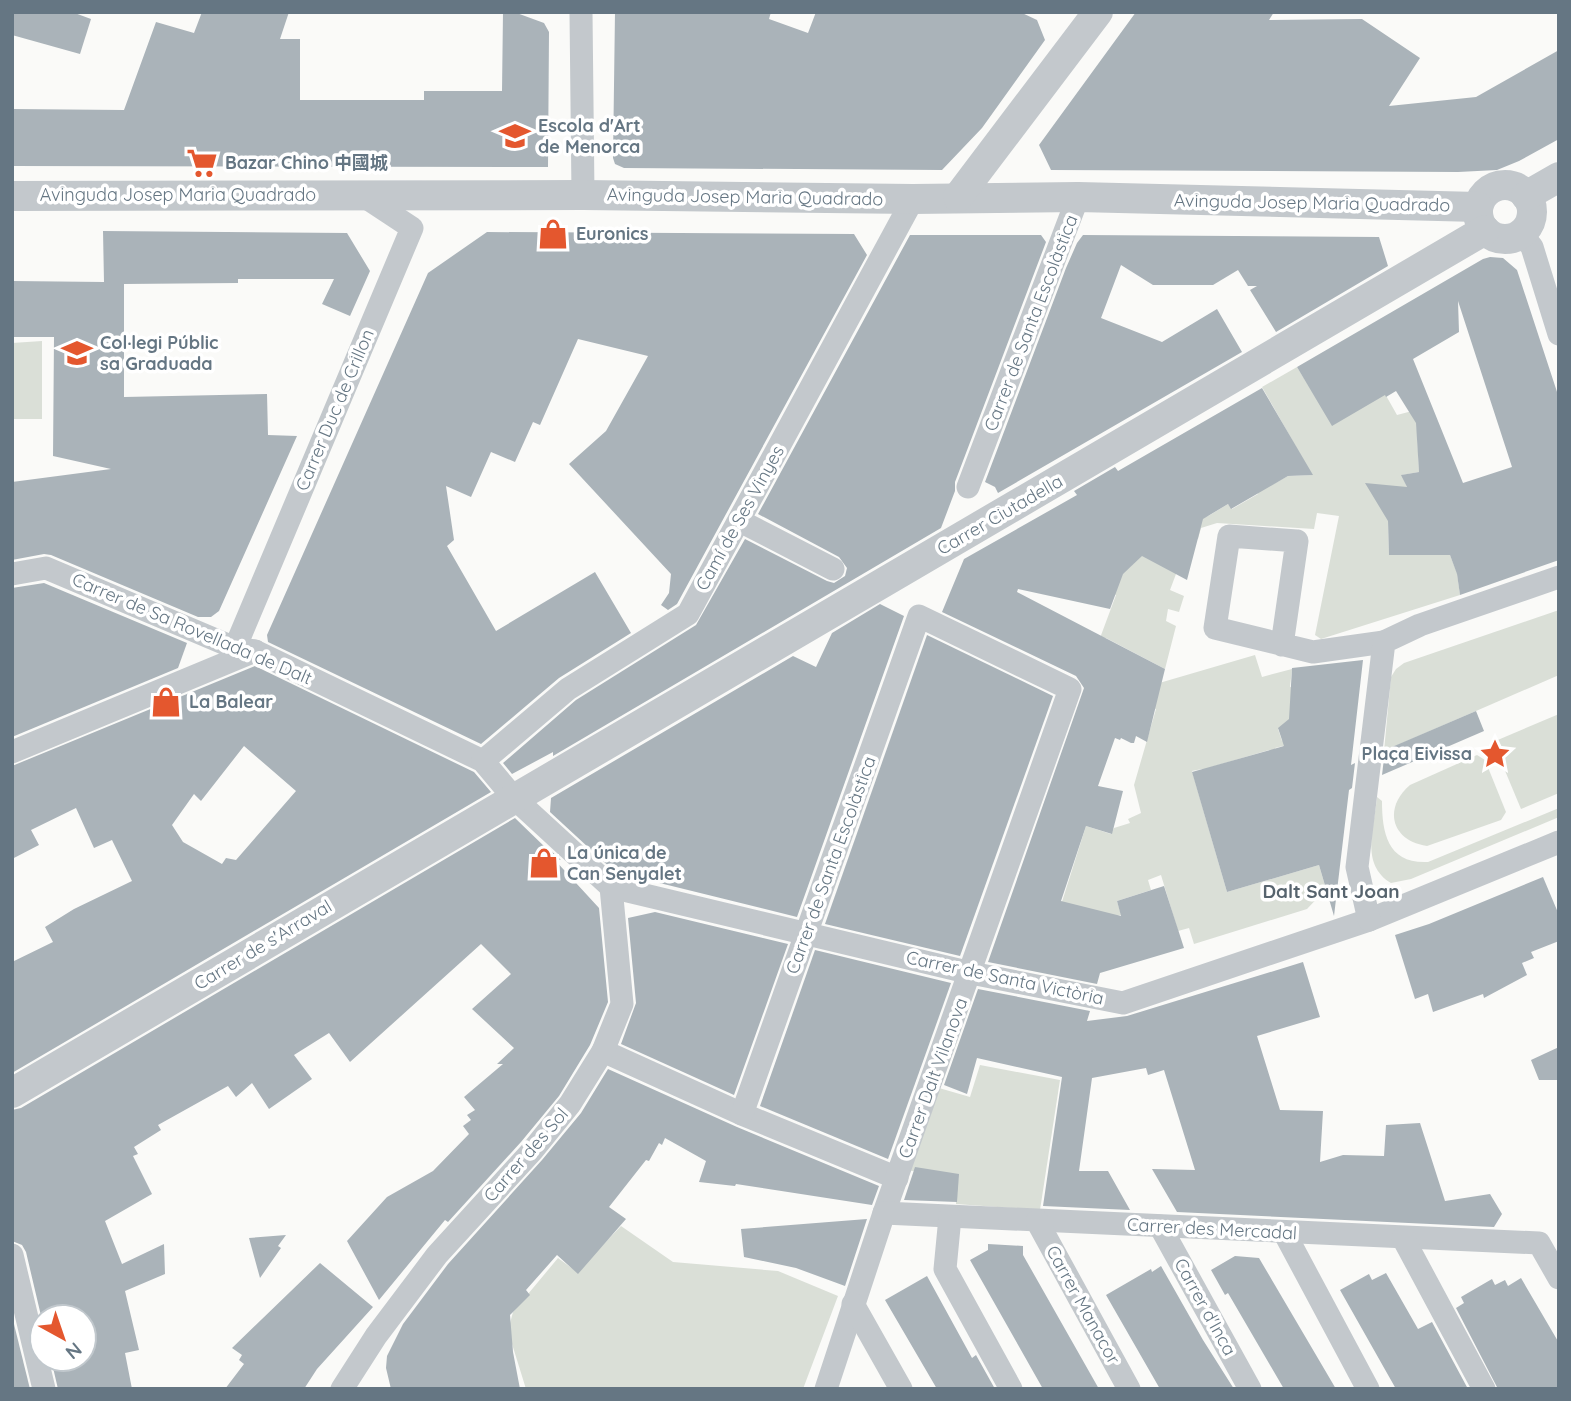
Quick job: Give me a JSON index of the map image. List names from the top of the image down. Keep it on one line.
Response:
{"streets":{"street":["Avinguda Josep Maria Quadrado","Carrer de Santa Escolàstica","Carrer Duc de Crillon","Carrer Ciutadella","Camí de Ses Vinyes","Carrer de Sa Rovellada de Dalt","Carrer de s'Arraval","Carrer de Santa Victòria","Carrer Dalt Vilanova","Carrer des Sol","Carrer des Mercadal","Carrer Manacor","Carrer d'Inca"]},"crossings":[["Avinguda Josep Maria Quadrado","Carrer de Santa Escolàstica"],["Avinguda Josep Maria Quadrado","Carrer Duc de Crillon"],["Avinguda Josep Maria Quadrado","Carrer Ciutadella"],["Avinguda Josep Maria Quadrado","Camí de Ses Vinyes"],["Carrer de Santa Escolàstica","Carrer de Santa Victòria"],["Carrer de Santa Escolàstica","Carrer Dalt Vilanova"],["Carrer Duc de Crillon","Carrer de Sa Rovellada de Dalt"],["Carrer Ciutadella","Carrer de s'Arraval"],["Carrer Ciutadella","Carrer de Santa Victòria"],["Camí de Ses Vinyes","Carrer de Sa Rovellada de Dalt"],["Camí de Ses Vinyes","Carrer de Santa Victòria"],["Carrer de Sa Rovellada de Dalt","Carrer de Santa Victòria"],["Carrer de s'Arraval","Carrer de Santa Victòria"],["Carrer de Santa Victòria","Carrer Dalt Vilanova"],["Carrer de Santa Victòria","Carrer des Sol"],["Carrer Dalt Vilanova","Carrer des Mercadal"],["Carrer des Mercadal","Carrer Manacor"],["Carrer des Mercadal","Carrer d'Inca"]],"districts":["Dalt Sant Joan"],"places":{"school or university":["Escola d'Art de Menorca","Col·legi Públic sa Graduada"],"supermarket":["Bazar Chino 中國城"],"shop":["Euronics","La Balear","La única de Can Senyalet"],"place":["Plaça Eivissa"]},"north":"bottom right"}
